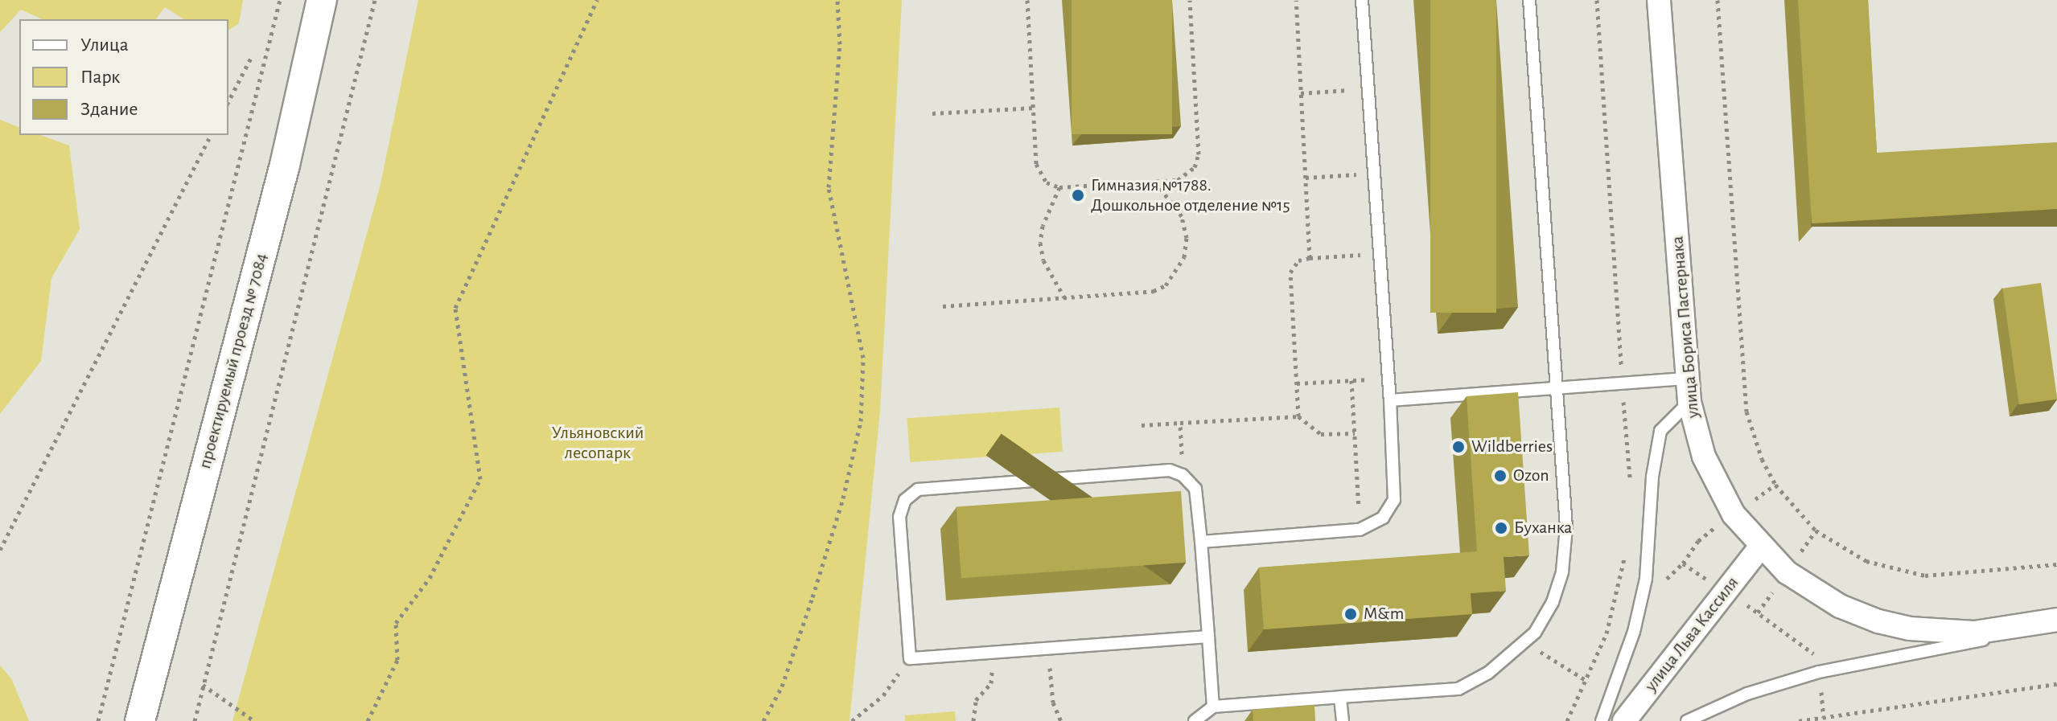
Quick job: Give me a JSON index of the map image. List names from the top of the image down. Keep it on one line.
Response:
{"streets":{"street":["улица Бориса Пастернака","проектируемый проезд № 7084","улица Льва Кассиля"]},"crossings":[["улица Бориса Пастернака","улица Льва Кассиля"]],"parks":["Ульяновский лесопарк"],"places":["Гимназия №1788. Дошкольное отделение №15","Wildberries","Ozon","Буханка","M&m"],"legend":["Улица","Парк","Здание"]}
